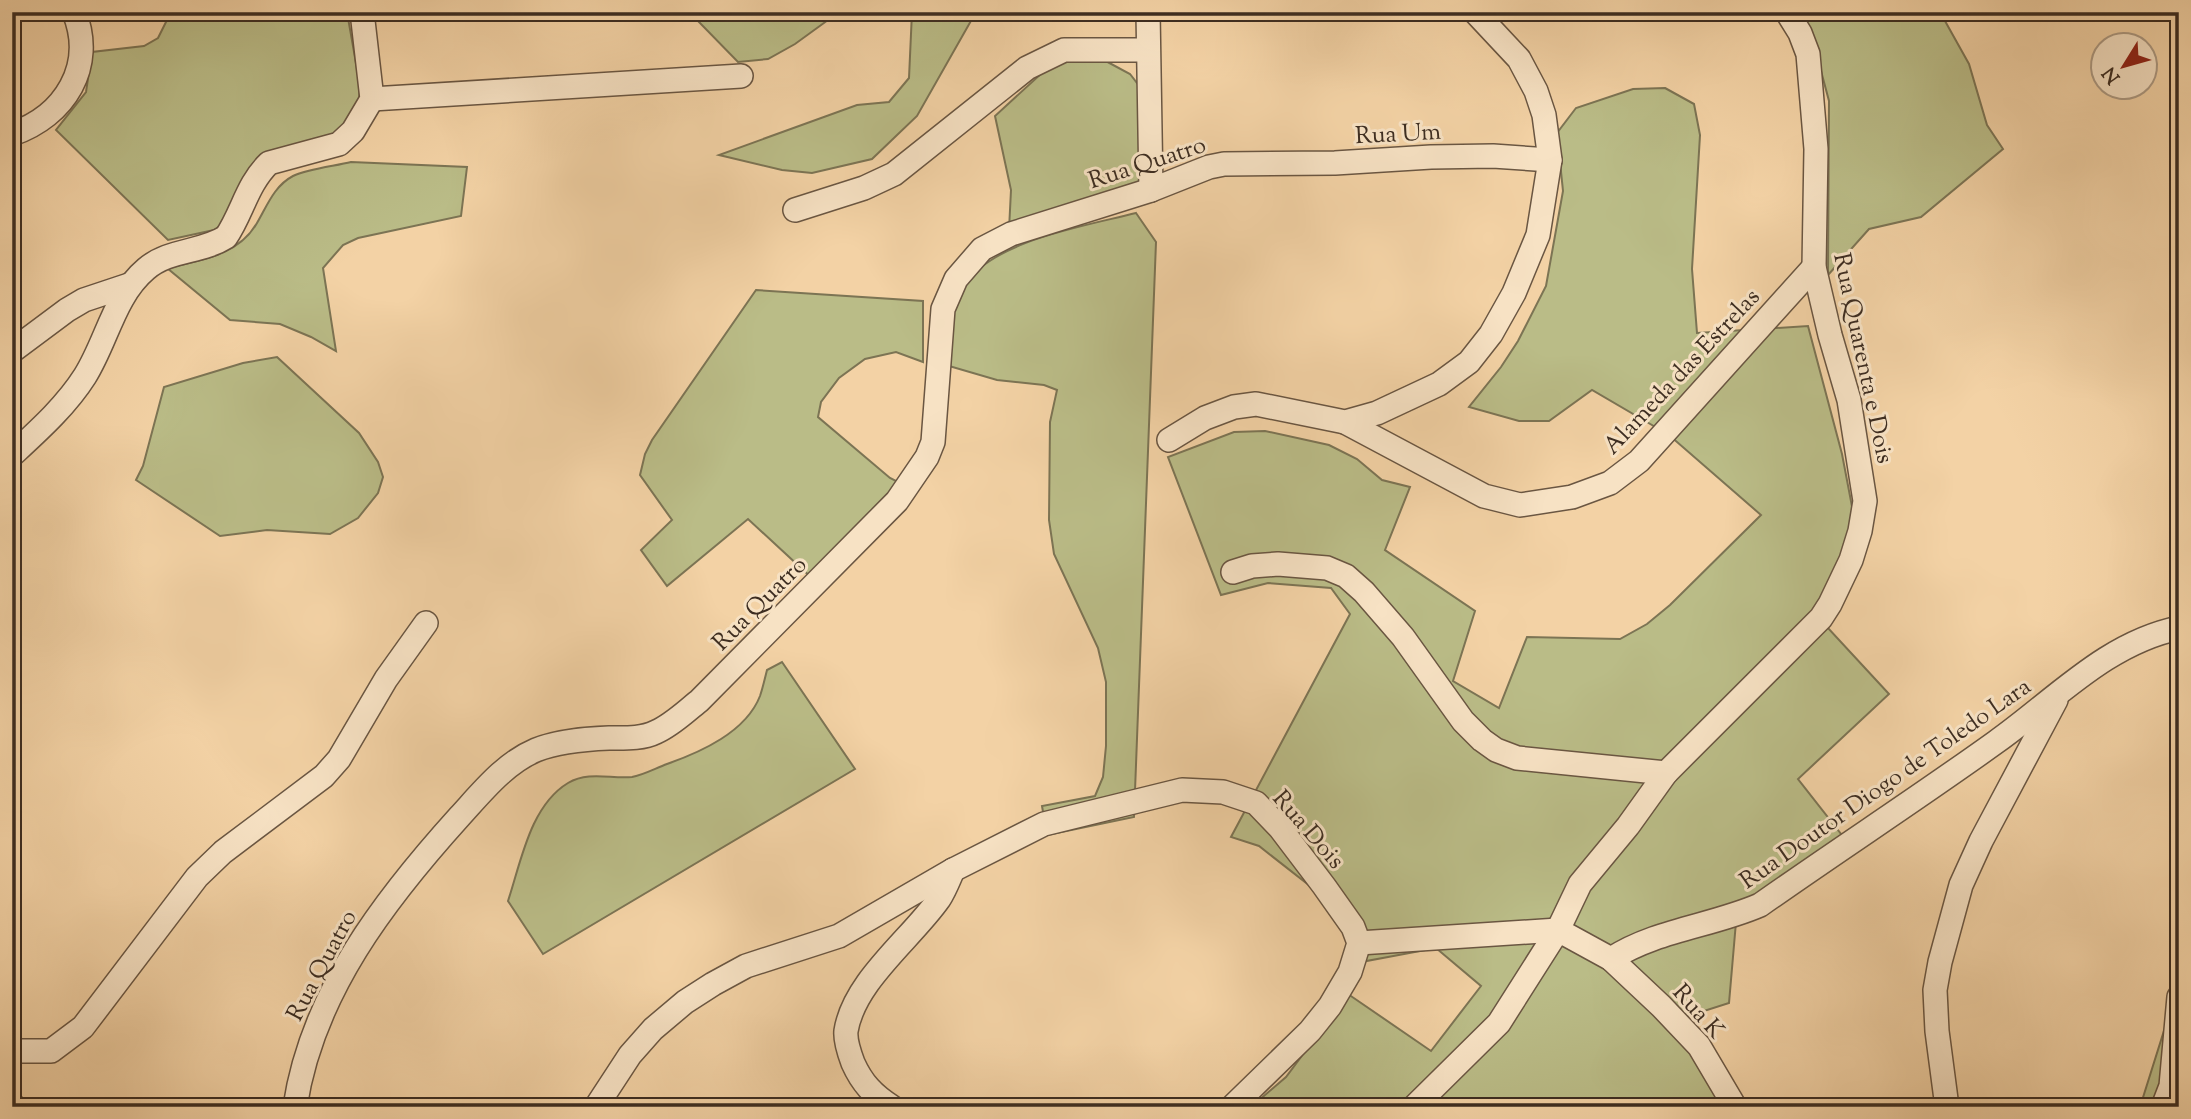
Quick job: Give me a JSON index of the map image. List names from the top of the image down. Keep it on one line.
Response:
{"streets":{"street":["Rua Um","Rua Quatro","Rua Quarenta e Dois","Alameda das Estrelas","Rua Doutor Diogo de Toledo Lara","Rua Dois","Rua K"]},"crossings":[["Rua Um","Rua Quatro"],["Rua Quarenta e Dois","Alameda das Estrelas"],["Rua Quarenta e Dois","Rua K"],["Rua Doutor Diogo de Toledo Lara","Rua K"]],"north":"bottom left"}
